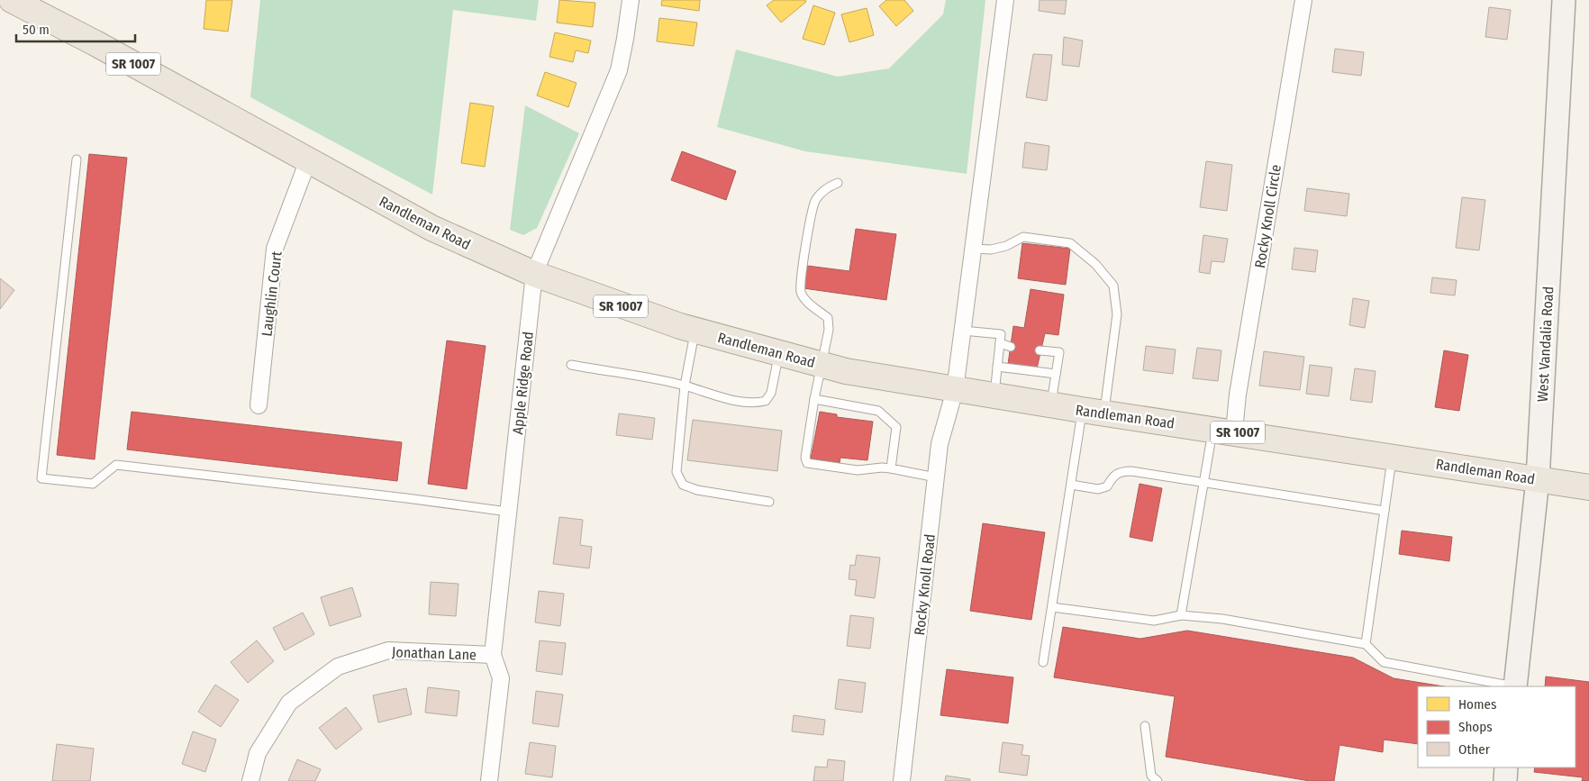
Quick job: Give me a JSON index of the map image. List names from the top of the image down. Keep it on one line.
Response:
{"streets":{"main road":["SR 1007","Randleman Road","West Vandalia Road"],"street":["Rocky Knoll Circle","Laughlin Court","Apple Ridge Road","Rocky Knoll Road","Jonathan Lane"]},"crossings":[["Rocky Knoll Circle","Randleman Road"],["Randleman Road","Laughlin Court"],["Randleman Road","West Vandalia Road"],["Randleman Road","Apple Ridge Road"],["Randleman Road","Rocky Knoll Road"],["Apple Ridge Road","Jonathan Lane"]],"legend":["Homes","Shops","Other"],"scale_bar":"50 m"}
